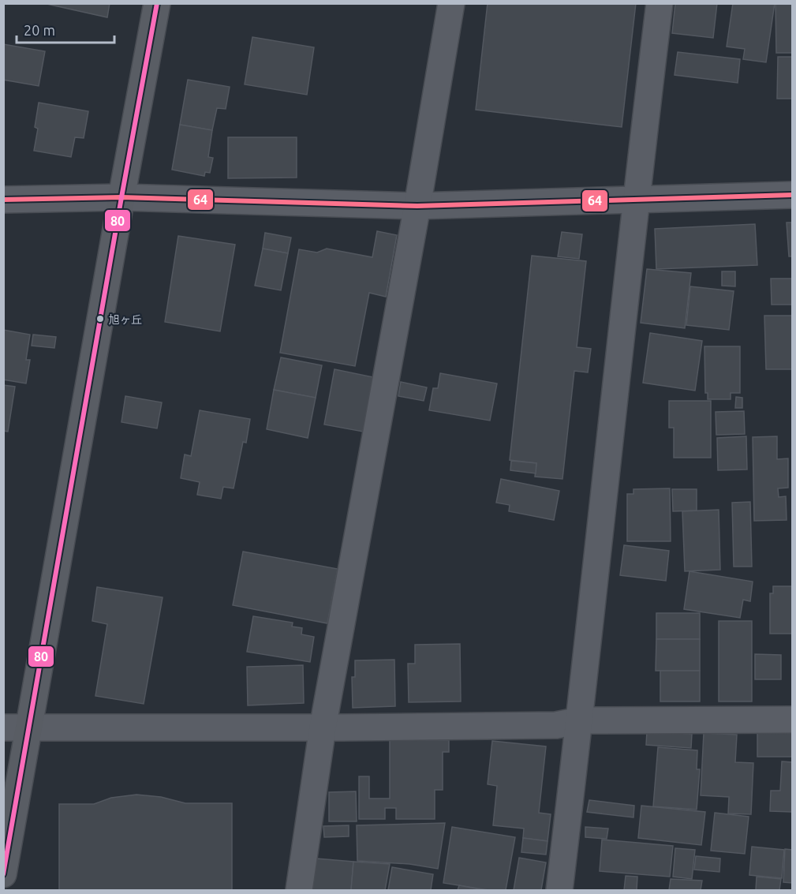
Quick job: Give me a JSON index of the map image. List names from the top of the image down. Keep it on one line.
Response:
{"places":["旭ヶ丘"],"lines":["transit line 80","transit line 64"],"scale_bar":"20 m"}
